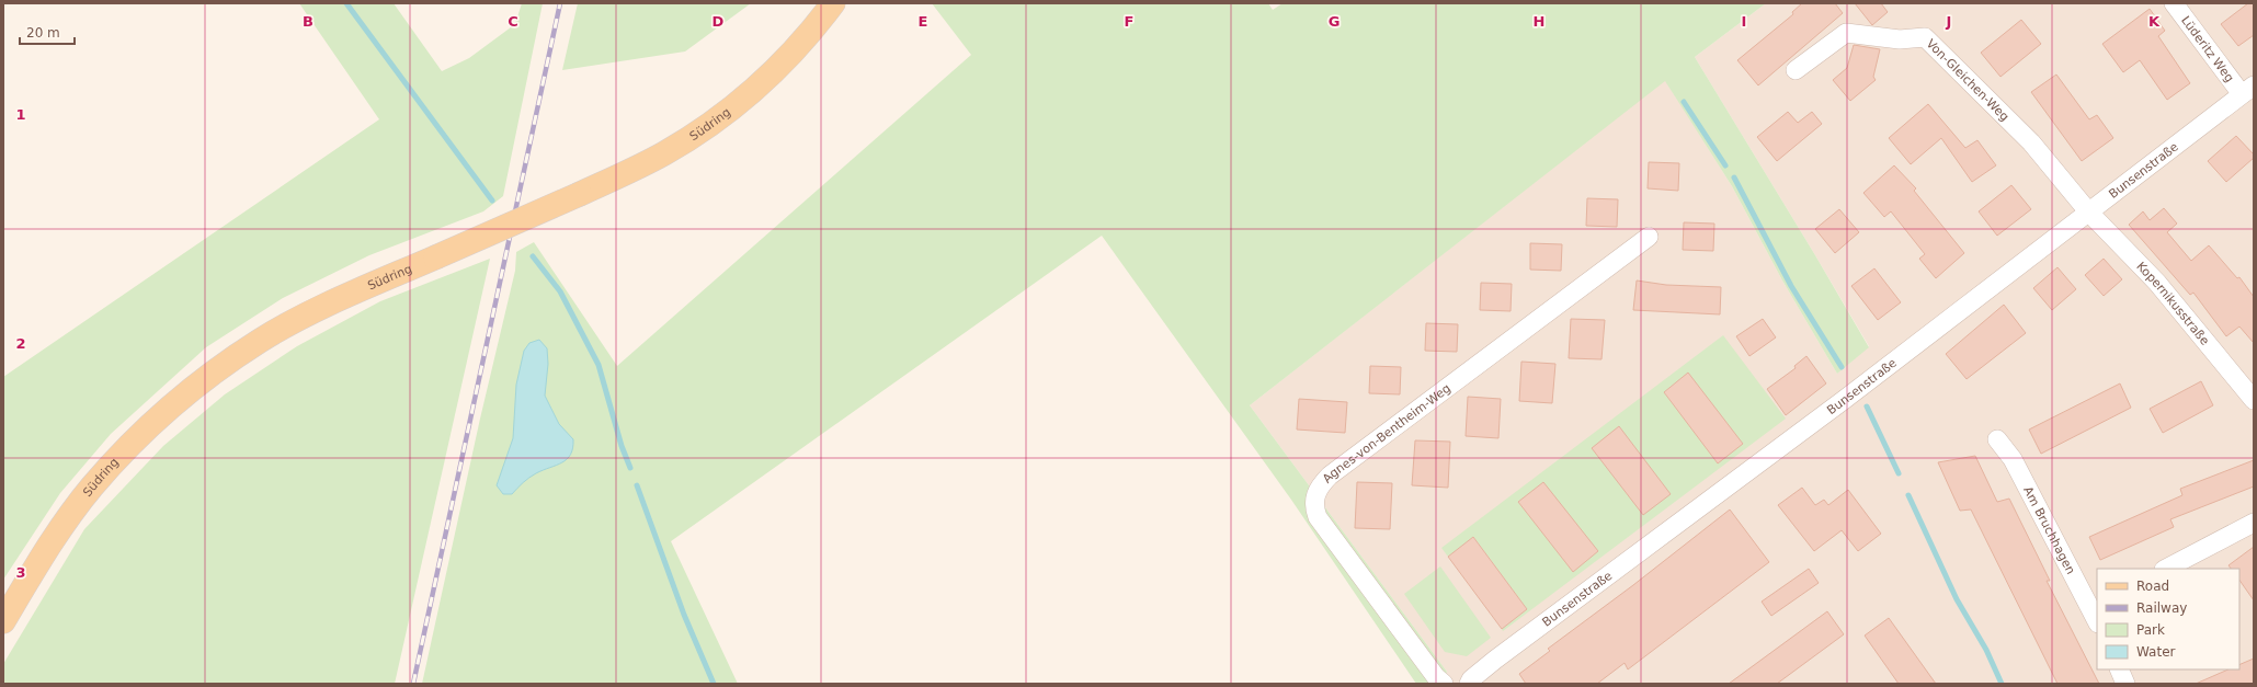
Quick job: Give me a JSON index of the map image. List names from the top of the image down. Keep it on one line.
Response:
{"streets":{"main road":["Südring"],"street":["Lüderitz Weg","Von-Gleichen-Weg","Bunsenstraße","Kopernikusstraße","Agnes-von-Bentheim-Weg","Am Bruchhagen"]},"crossings":[["Lüderitz Weg","Bunsenstraße"],["Von-Gleichen-Weg","Bunsenstraße"],["Von-Gleichen-Weg","Kopernikusstraße"],["Bunsenstraße","Kopernikusstraße"]],"legend":["Road","Railway","Park","Water"],"scale_bar":"20 m","grid":{"columns":["B","C","D","E","F","G","H","I","J","K"],"rows":["1","2","3"]}}
